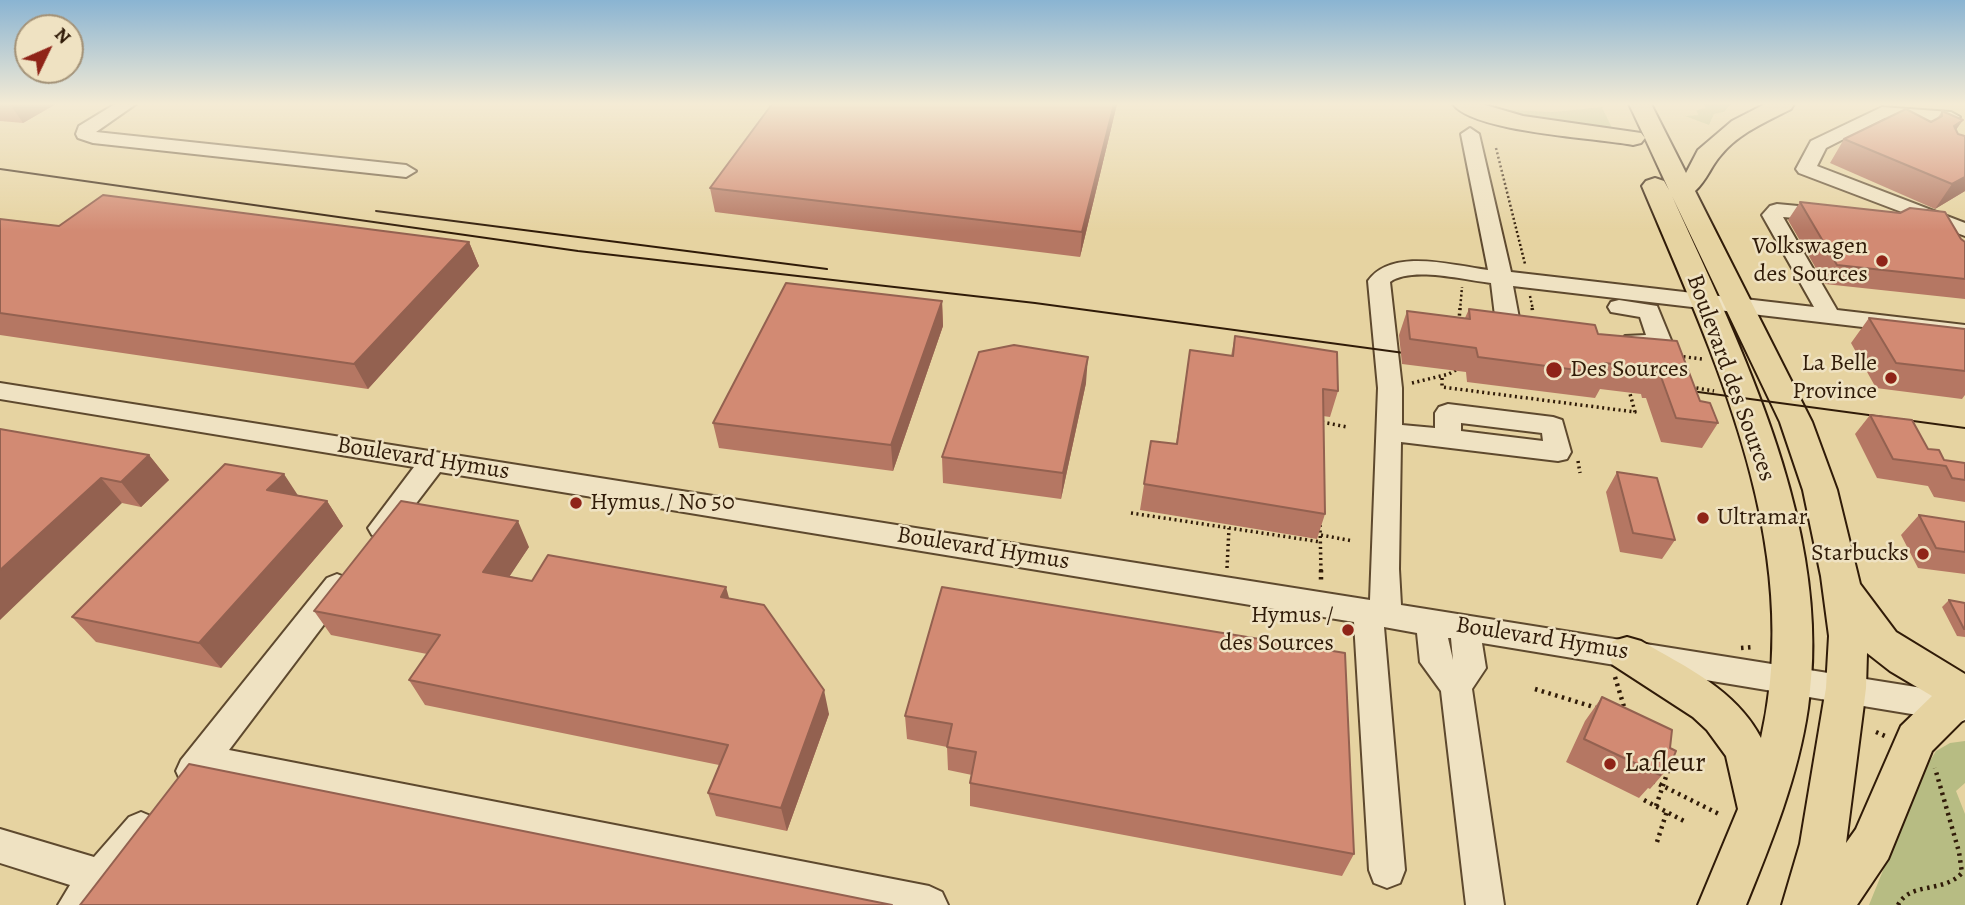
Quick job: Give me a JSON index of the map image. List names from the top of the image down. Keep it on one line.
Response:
{"streets":{"main road":["Boulevard des Sources"],"street":["Boulevard Hymus"]},"crossings":[["Boulevard des Sources","Boulevard Hymus"]],"places":["Volkswagen des Sources","Des Sources","La Belle Province","Hymus / No 50","Ultramar","Starbucks","Hymus / des Sources","Lafleur"],"north":"top right"}
